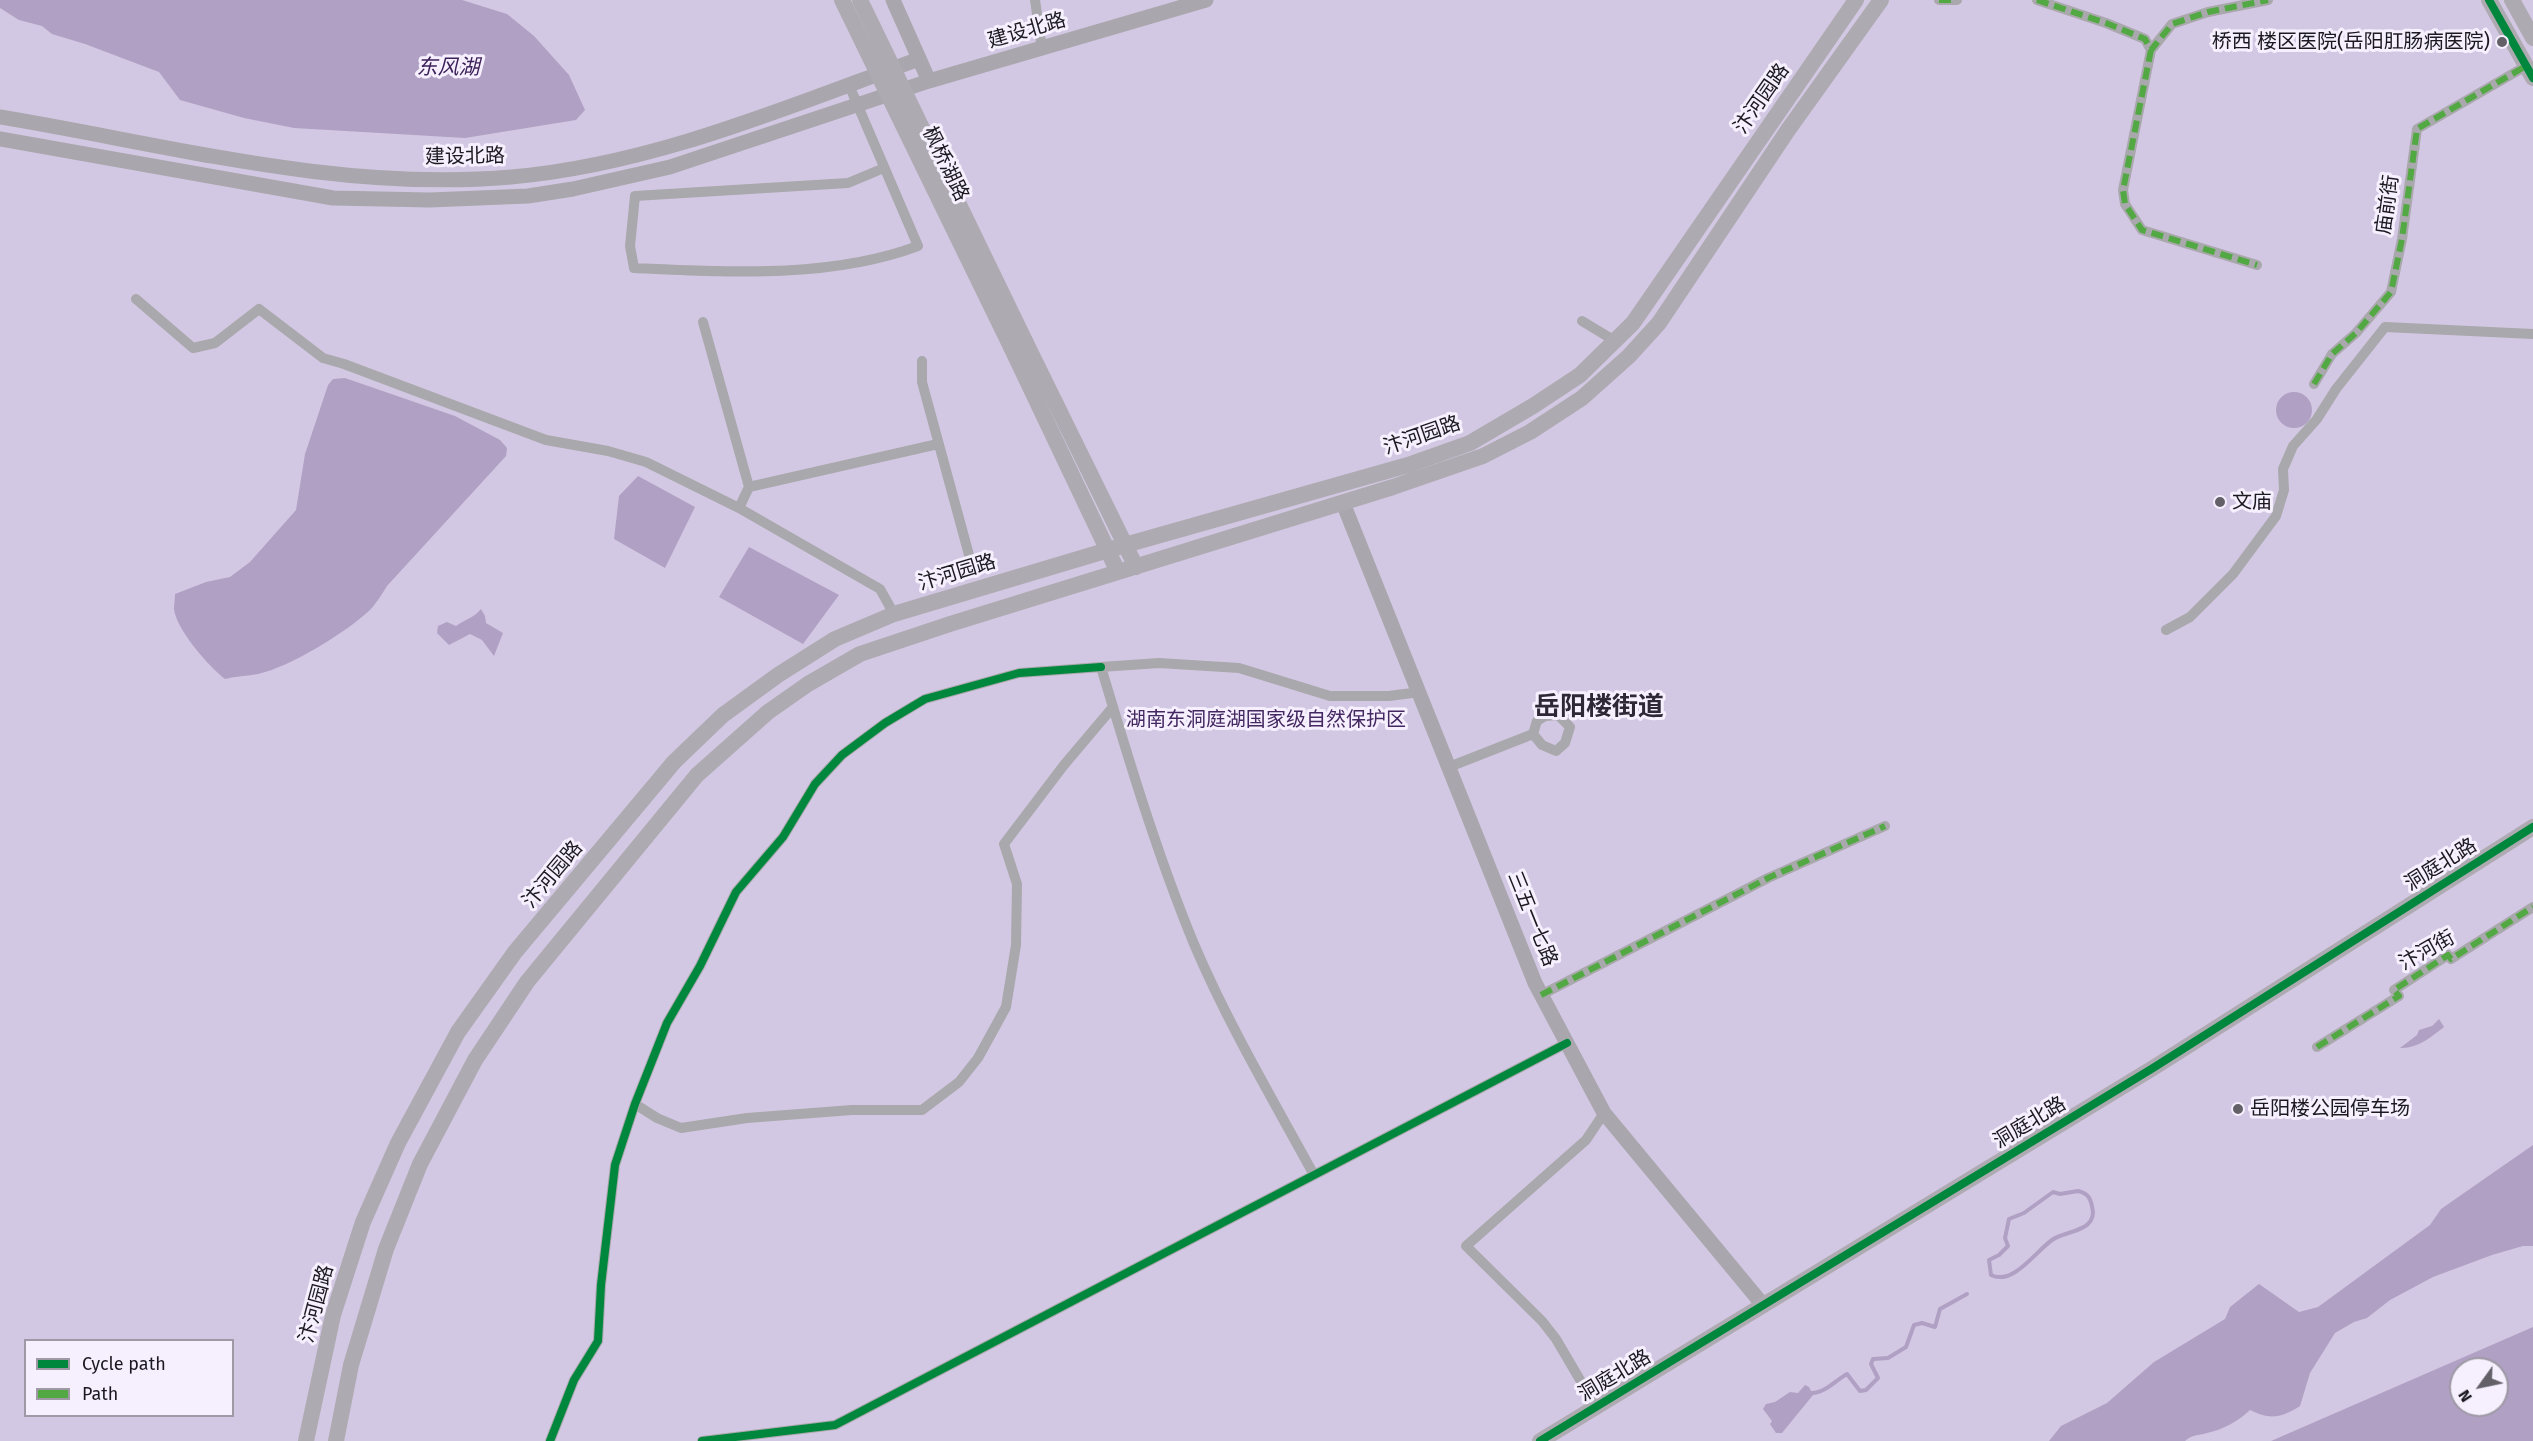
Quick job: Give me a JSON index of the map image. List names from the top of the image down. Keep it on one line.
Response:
{"streets":{"main road":["建设北路","汴河园路","枫桥湖路","洞庭北路","三五一七路"],"street":["庙前街","汴河街"]},"crossings":[["汴河园路","三五一七路"],["洞庭北路","三五一七路"]],"districts":["岳阳楼街道"],"water":["东风湖"],"parks":["湖南东洞庭湖国家级自然保护区"],"places":["桥西 楼区医院(岳阳肛肠病医院)","文庙","岳阳楼公园停车场"],"legend":["Cycle path","Path"],"north":"bottom left"}
